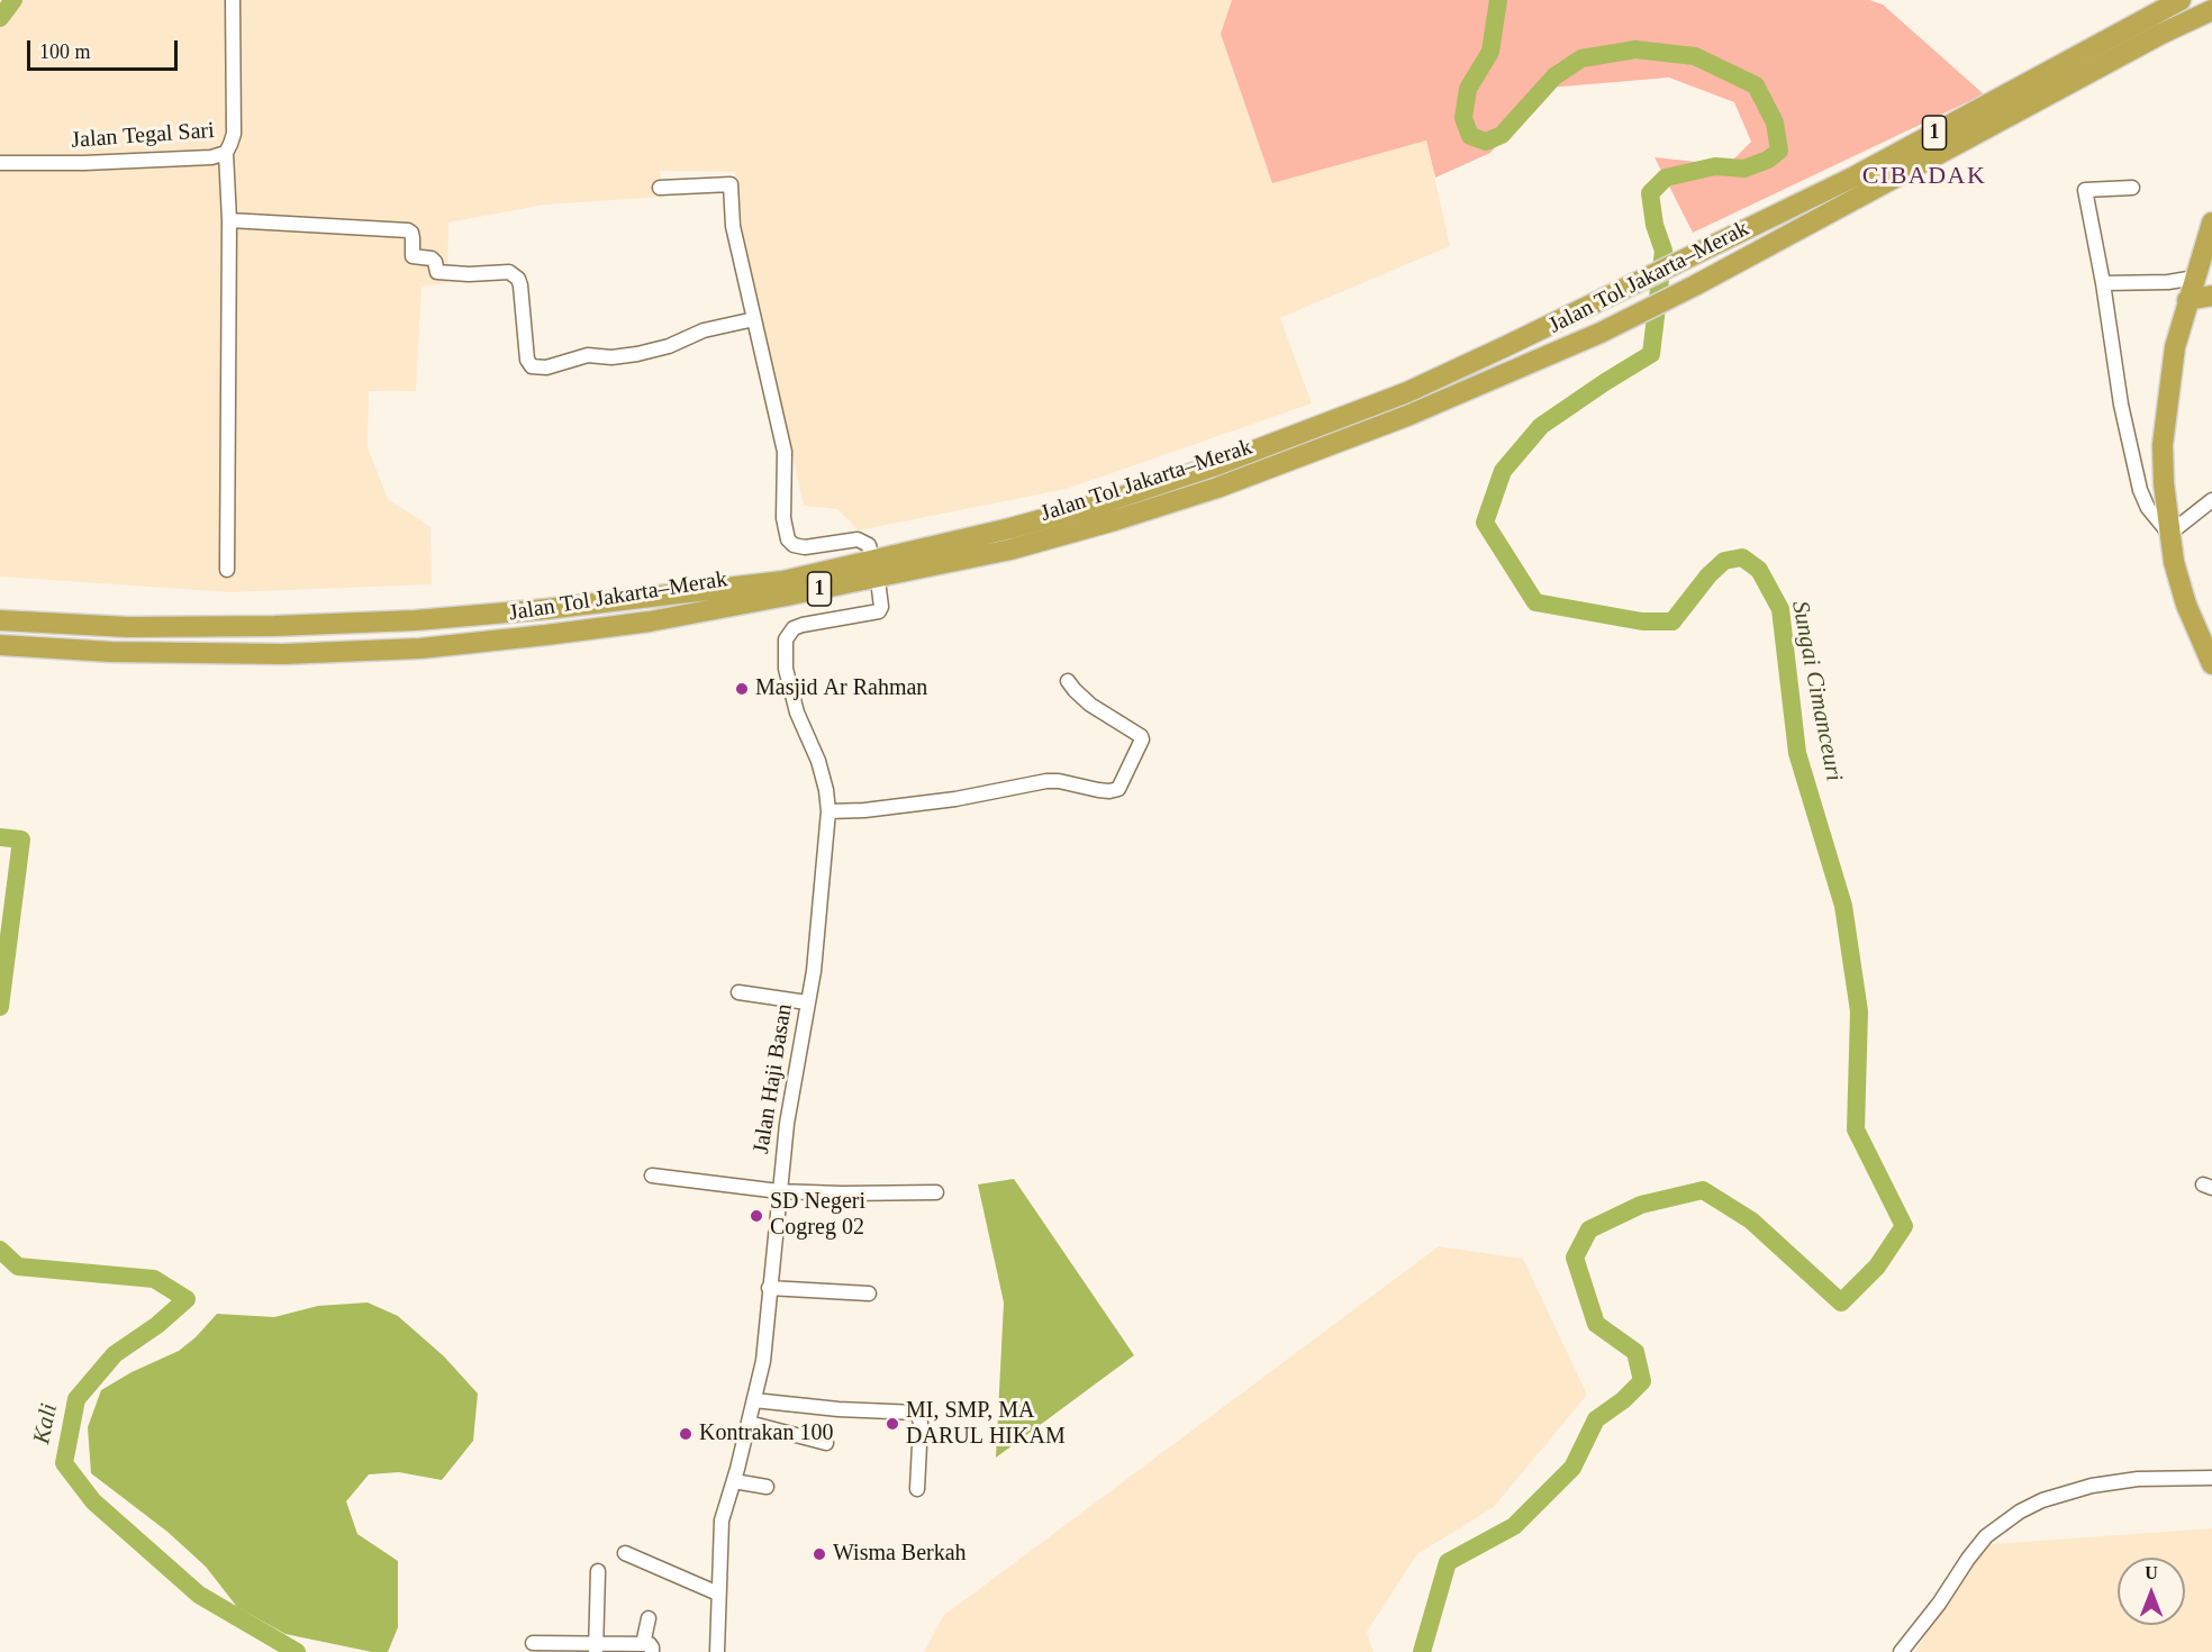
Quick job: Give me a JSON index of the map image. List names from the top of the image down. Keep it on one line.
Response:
{"streets":{"highway":["1","Jalan Tol Jakarta–Merak"],"street":["Jalan Tegal Sari","Jalan Haji Basan"]},"districts":["CIBADAK"],"water":["Sungai Cimanceuri","Kali"],"places":["Masjid Ar Rahman","SD Negeri Cogreg 02","MI, SMP, MA DARUL HIKAM","Kontrakan 100","Wisma Berkah"],"scale_bar":"100 m","north":"top"}
